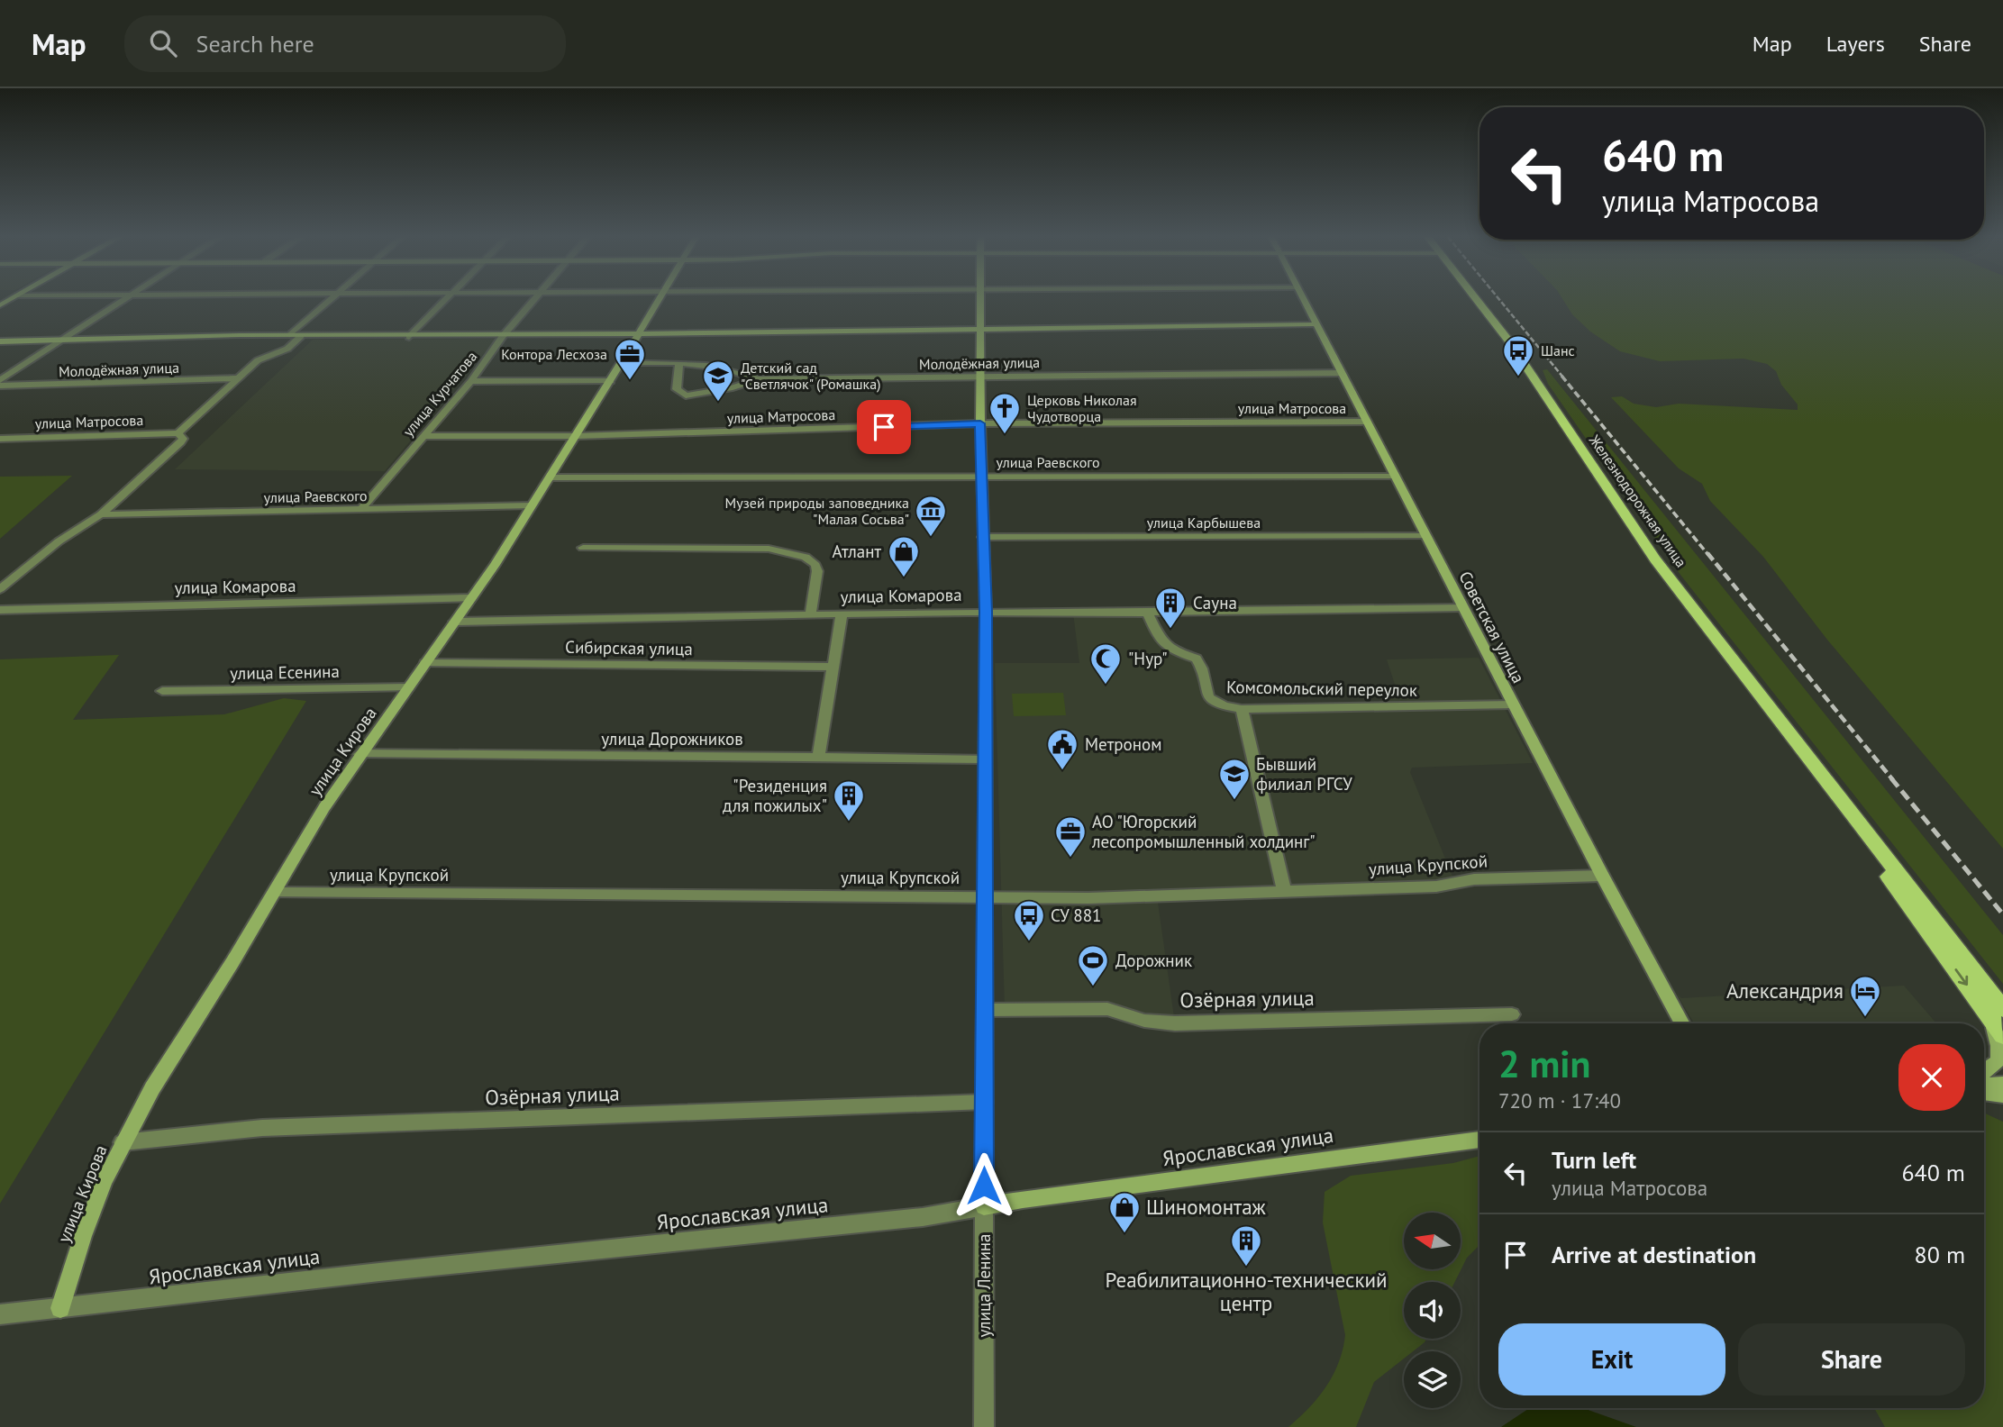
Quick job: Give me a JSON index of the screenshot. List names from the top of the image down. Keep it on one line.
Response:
{"streets":{"main road":["Железнодорожная улица"],"street":["Молодёжная улица","улица Курчатова","улица Матросова","улица Раевского","улица Карбышева","улица Комарова","Советская улица","Сибирская улица","улица Есенина","Комсомольский переулок","улица Дорожников","улица Кирова","улица Крупской","Озёрная улица","Ярославская улица","улица Ленина"]},"crossings":[["Молодёжная улица","Советская улица"],["Молодёжная улица","улица Кирова"],["Молодёжная улица","улица Ленина"],["улица Курчатова","улица Матросова"],["улица Курчатова","улица Раевского"],["улица Матросова","Советская улица"],["улица Матросова","улица Кирова"],["улица Матросова","улица Ленина"],["улица Раевского","Советская улица"],["улица Раевского","улица Кирова"],["улица Раевского","улица Ленина"],["улица Карбышева","Советская улица"],["улица Карбышева","улица Ленина"],["улица Комарова","Советская улица"],["улица Комарова","Комсомольский переулок"],["улица Комарова","улица Кирова"],["улица Комарова","улица Ленина"],["Советская улица","Комсомольский переулок"],["Советская улица","улица Крупской"],["Сибирская улица","улица Кирова"],["улица Есенина","улица Кирова"],["улица Дорожников","улица Кирова"],["улица Дорожников","улица Ленина"],["улица Кирова","улица Крупской"],["улица Кирова","Озёрная улица"],["улица Кирова","Ярославская улица"],["улица Крупской","улица Ленина"],["Озёрная улица","улица Ленина"],["Ярославская улица","улица Ленина"]],"places":{"bus stop":["Шанс","СУ 881"],"office":["Контора Лесхоза","АО \"Югорский лесопромышленный холдинг\""],"school or university":["Детский сад \"Светлячок\" (Ромашка)","Бывший филиал РГСУ"],"church":["Церковь Николая Чудотворца"],"museum":["Музей природы заповедника \"Малая Сосьва\""],"shop":["Атлант","Шиномонтаж"],"building":["Сауна","\"Резиденция для пожилых\"","Реабилитационно-технический центр"],"mosque":["\"Нур\""],"public building":["Метроном"],"sports":["Дорожник"],"hotel":["Александрия"]},"north":"left","page":{"header":"Map","search":"Search here","nav":["Map","Layers","Share"],"turn":["640 m","улица Матросова"],"heading":["2 min","720 m · 17:40"],"list":[{"name":"Turn left","note":"улица Матросова","value":"640 m"},{"name":"Arrive at destination","value":"80 m"}],"buttons":["Exit","Share"]}}
